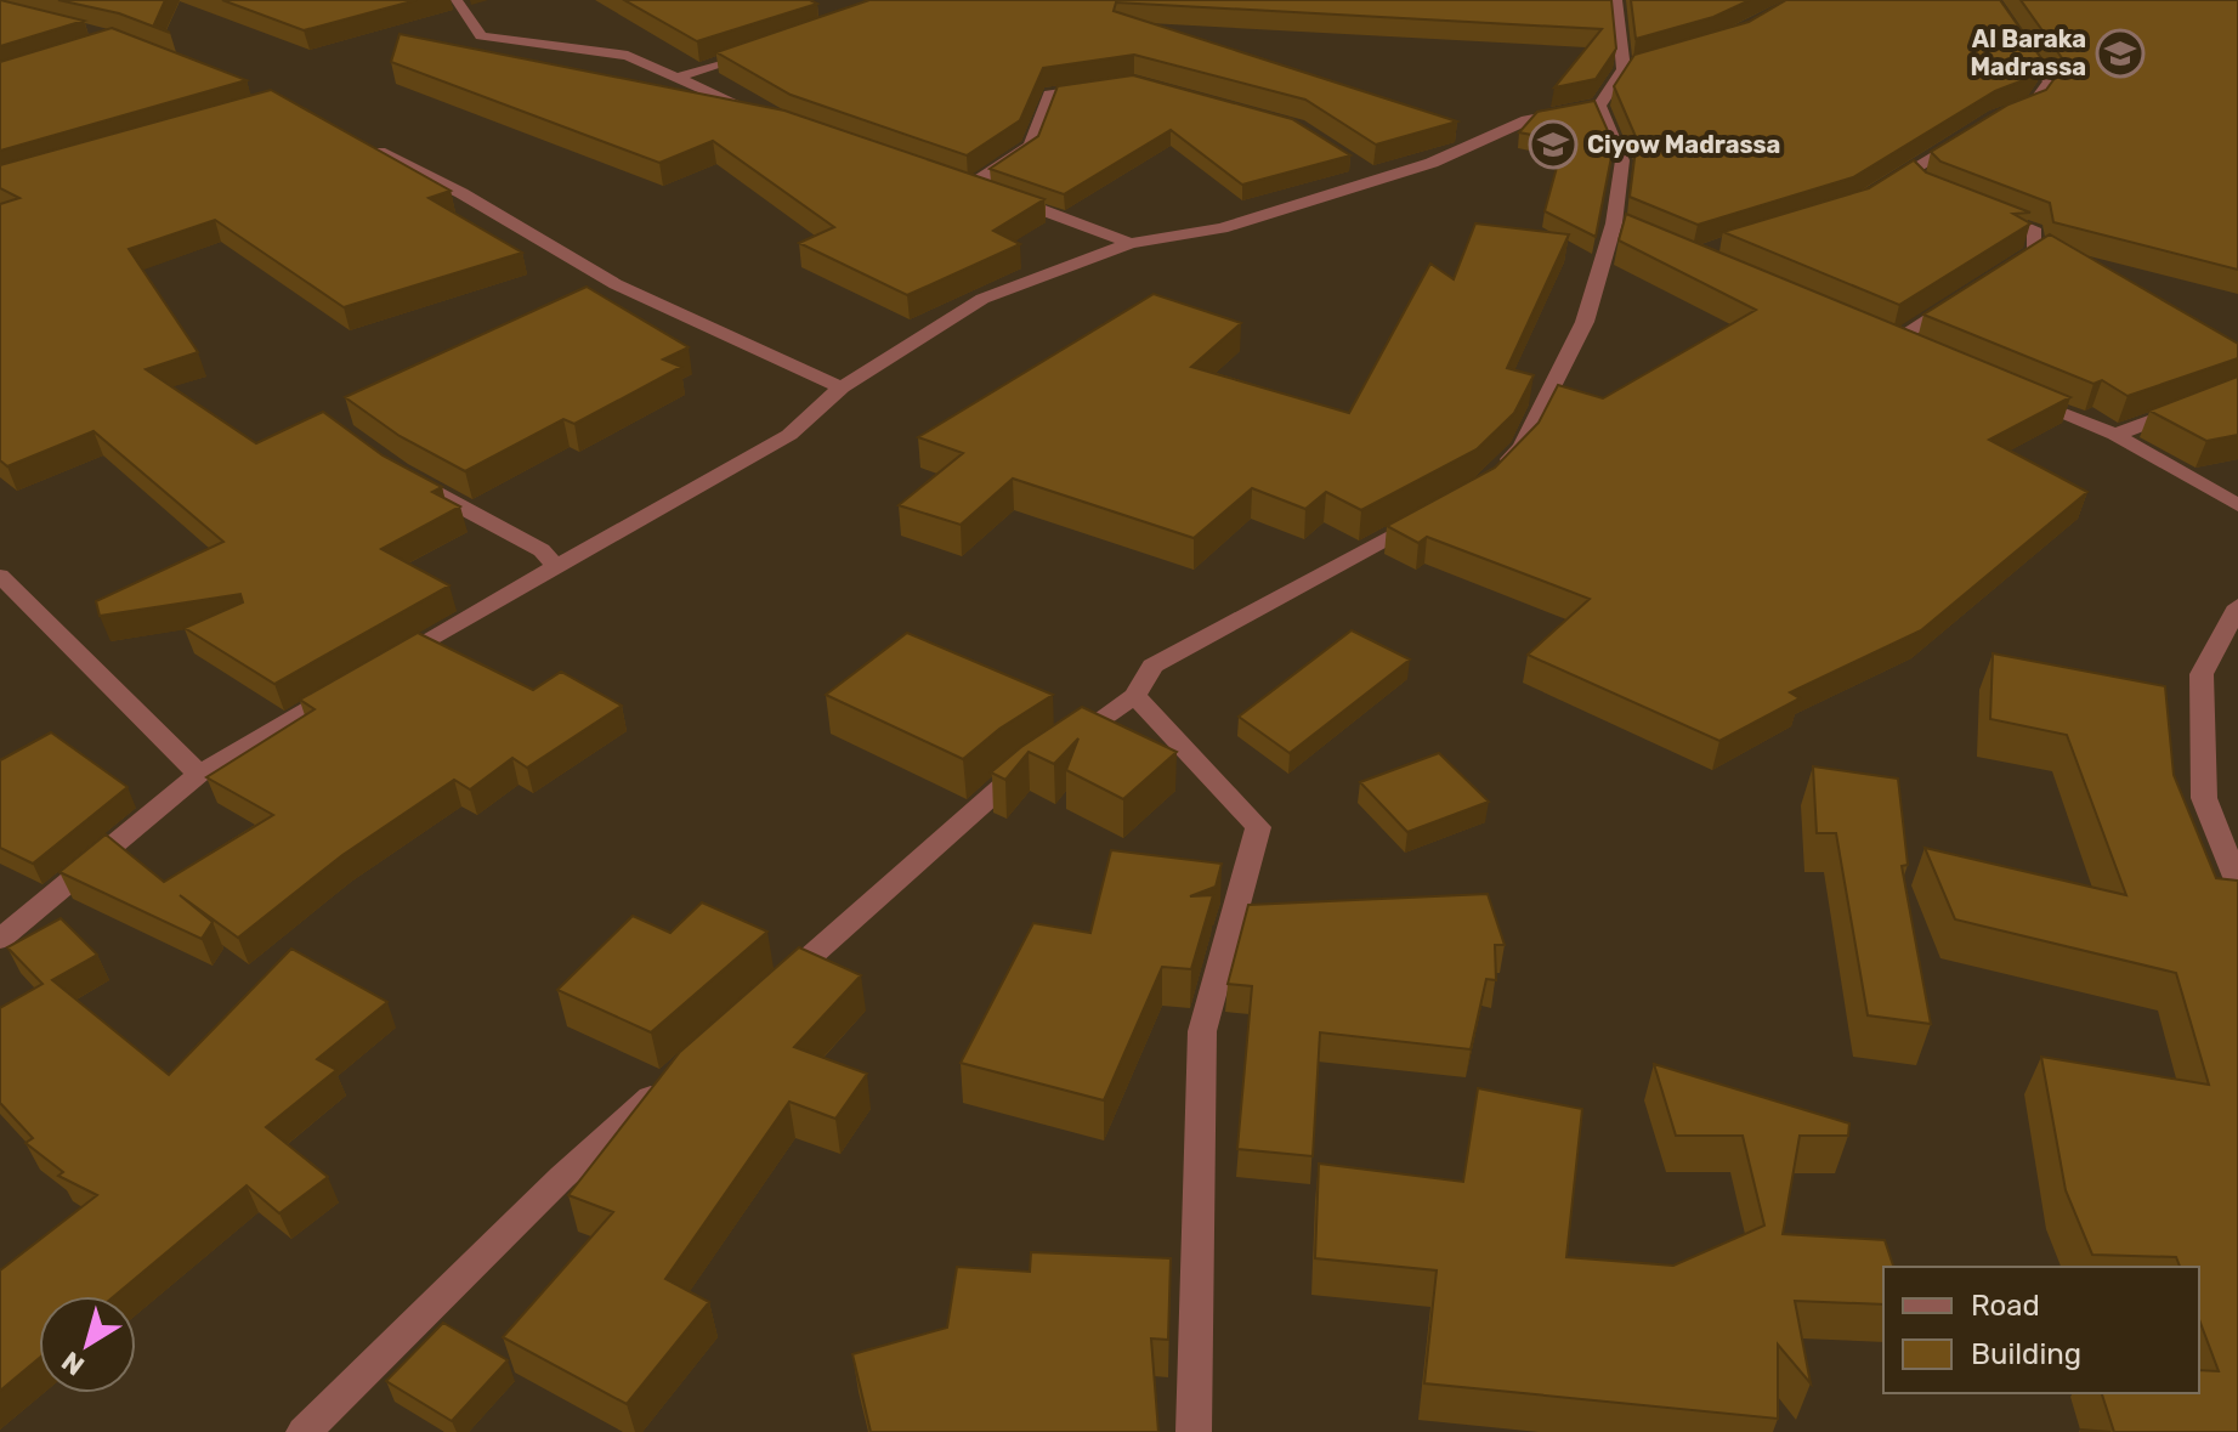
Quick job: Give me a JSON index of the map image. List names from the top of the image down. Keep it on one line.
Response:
{"places":{"school or university":["Al Baraka Madrassa","Ciyow Madrassa"]},"legend":["Road","Building"],"north":"bottom left"}
